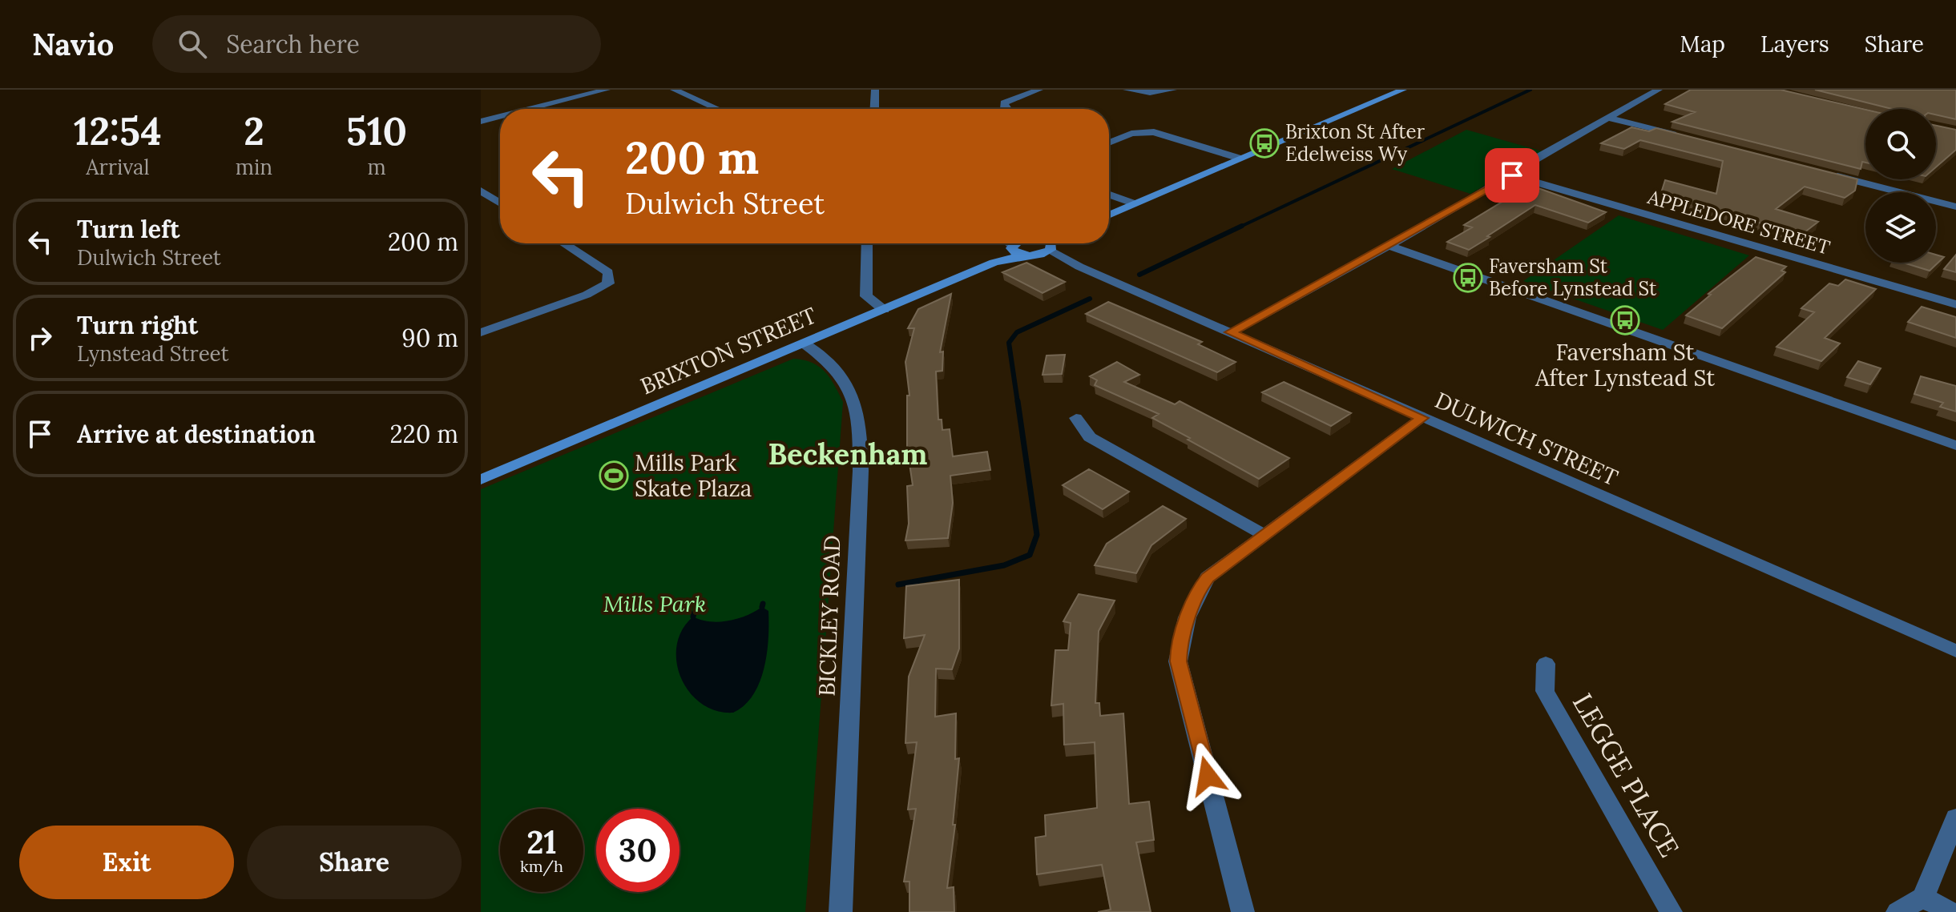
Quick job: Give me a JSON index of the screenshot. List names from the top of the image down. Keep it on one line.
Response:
{"streets":{"main road":["BRIXTON STREET"],"street":["APPLEDORE STREET","DULWICH STREET","BICKLEY ROAD","LEGGE PLACE"]},"crossings":[["BRIXTON STREET","BICKLEY ROAD"]],"districts":["Beckenham"],"parks":["Mills Park"],"places":{"bus stop":["Brixton St After Edelweiss Wy","Faversham St Before Lynstead St","Faversham St After Lynstead St"],"sports":["Mills Park Skate Plaza"]},"page":{"header":"Navio","search":"Search here","nav":["Map","Layers","Share"],"eta":["12:54","Arrival","2","min","510","m"],"turn":["200 m","Dulwich Street"],"list":[{"name":"Turn left","note":"Dulwich Street","value":"200 m"},{"name":"Turn right","note":"Lynstead Street","value":"90 m"},{"name":"Arrive at destination","value":"220 m"}],"speed":"21 km/h","limit":"30","buttons":["Exit","Share"]}}
